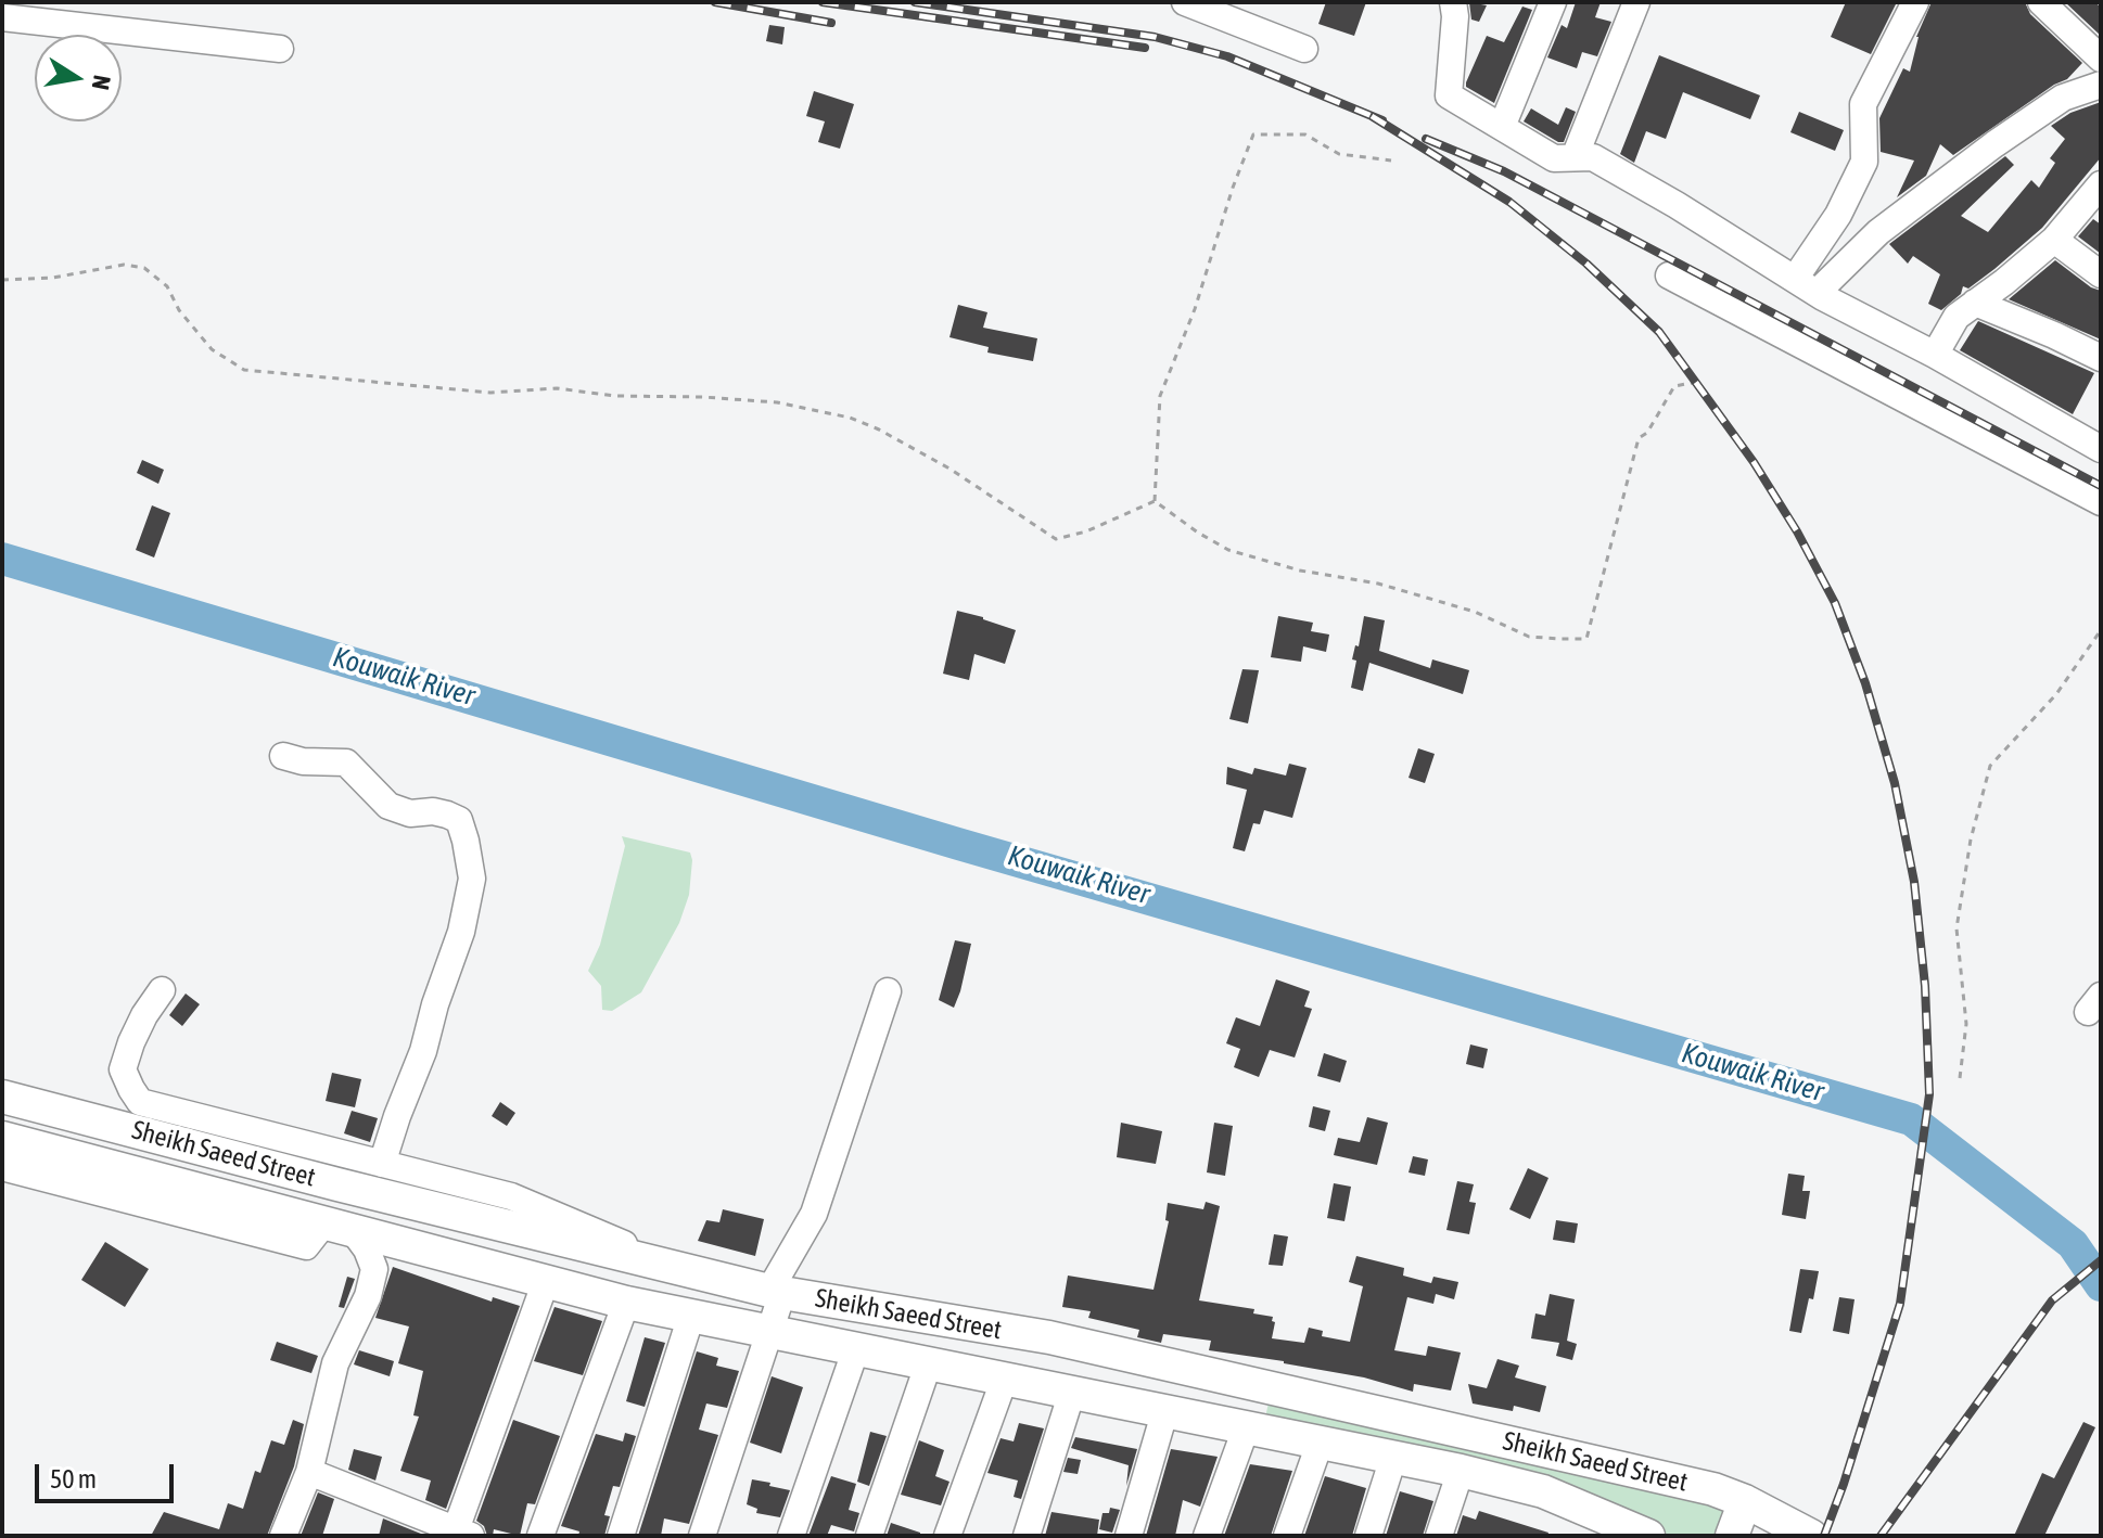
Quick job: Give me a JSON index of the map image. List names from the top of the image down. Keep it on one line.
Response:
{"streets":{"main road":["Sheikh Saeed Street"]},"water":["Kouwaik River"],"scale_bar":"50 m","north":"right"}
